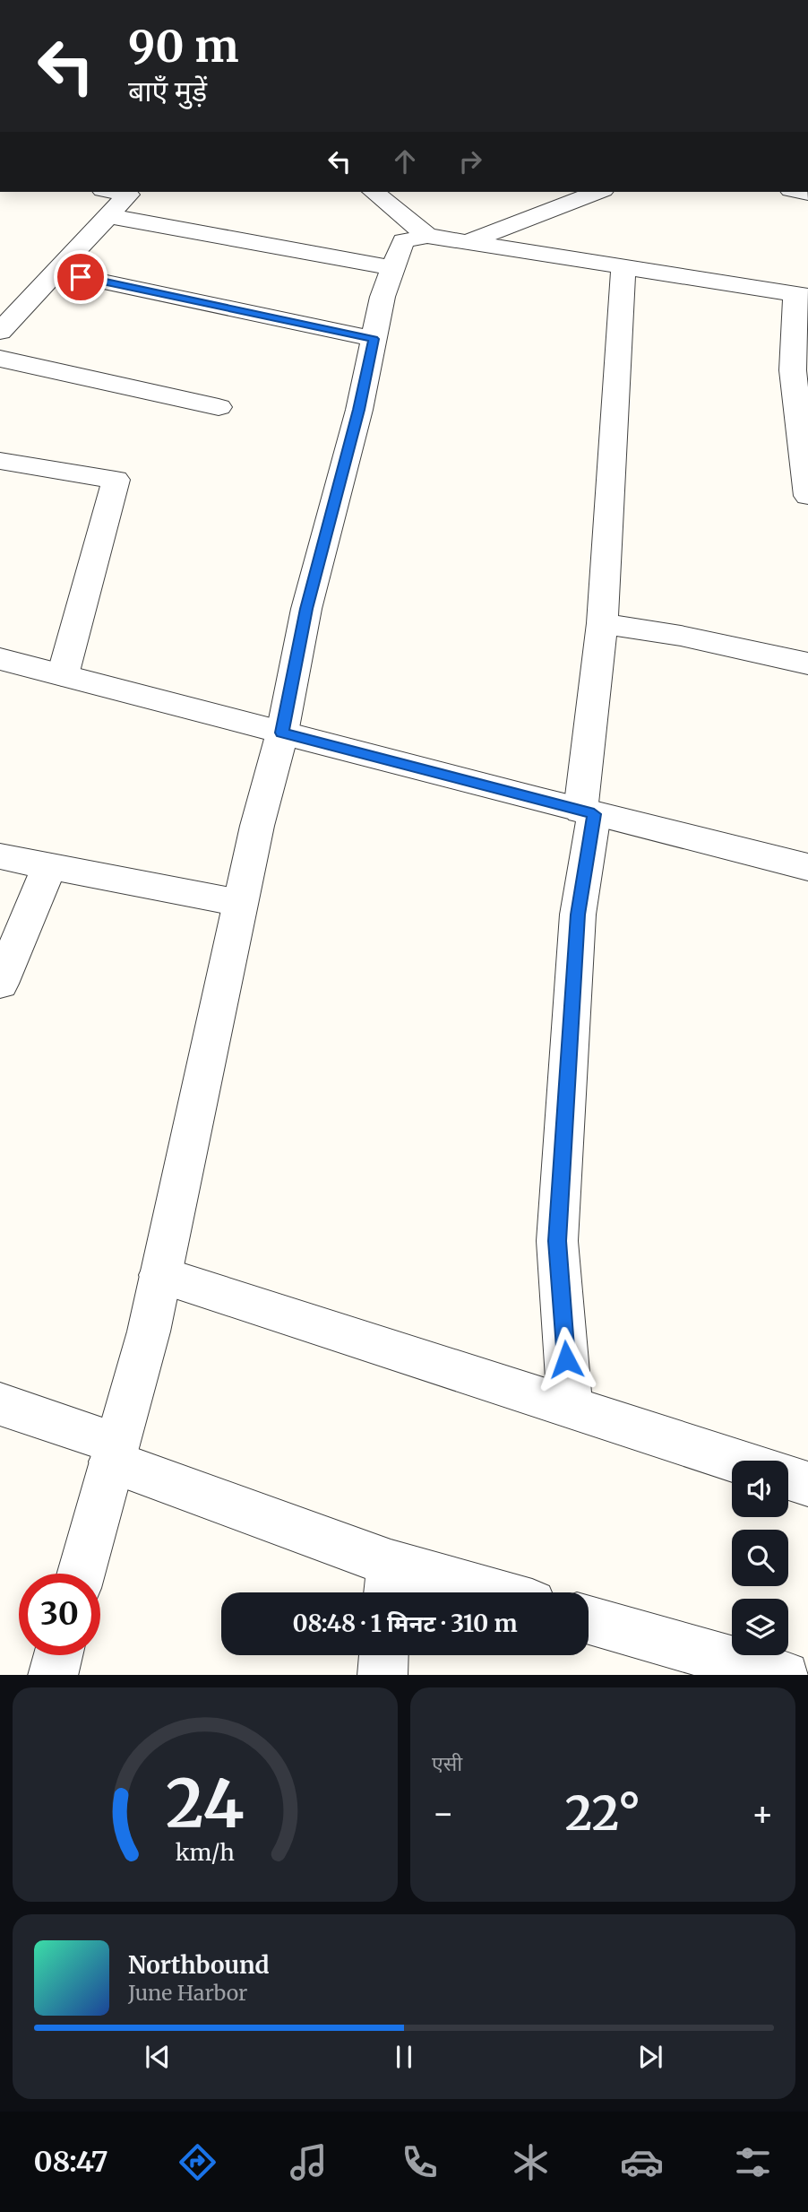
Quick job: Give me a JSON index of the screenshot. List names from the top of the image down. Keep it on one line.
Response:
{"page":{"turn":["90 m","बाएँ मुड़ें"],"limit":"30","trip":"08:48 · 1 मिनट · 310 m","tile":"एसी","heat":["−","22°","+"],"song":["Northbound","June Harbor"],"tabs":"08:47","gauge":["24","km/h"]}}
